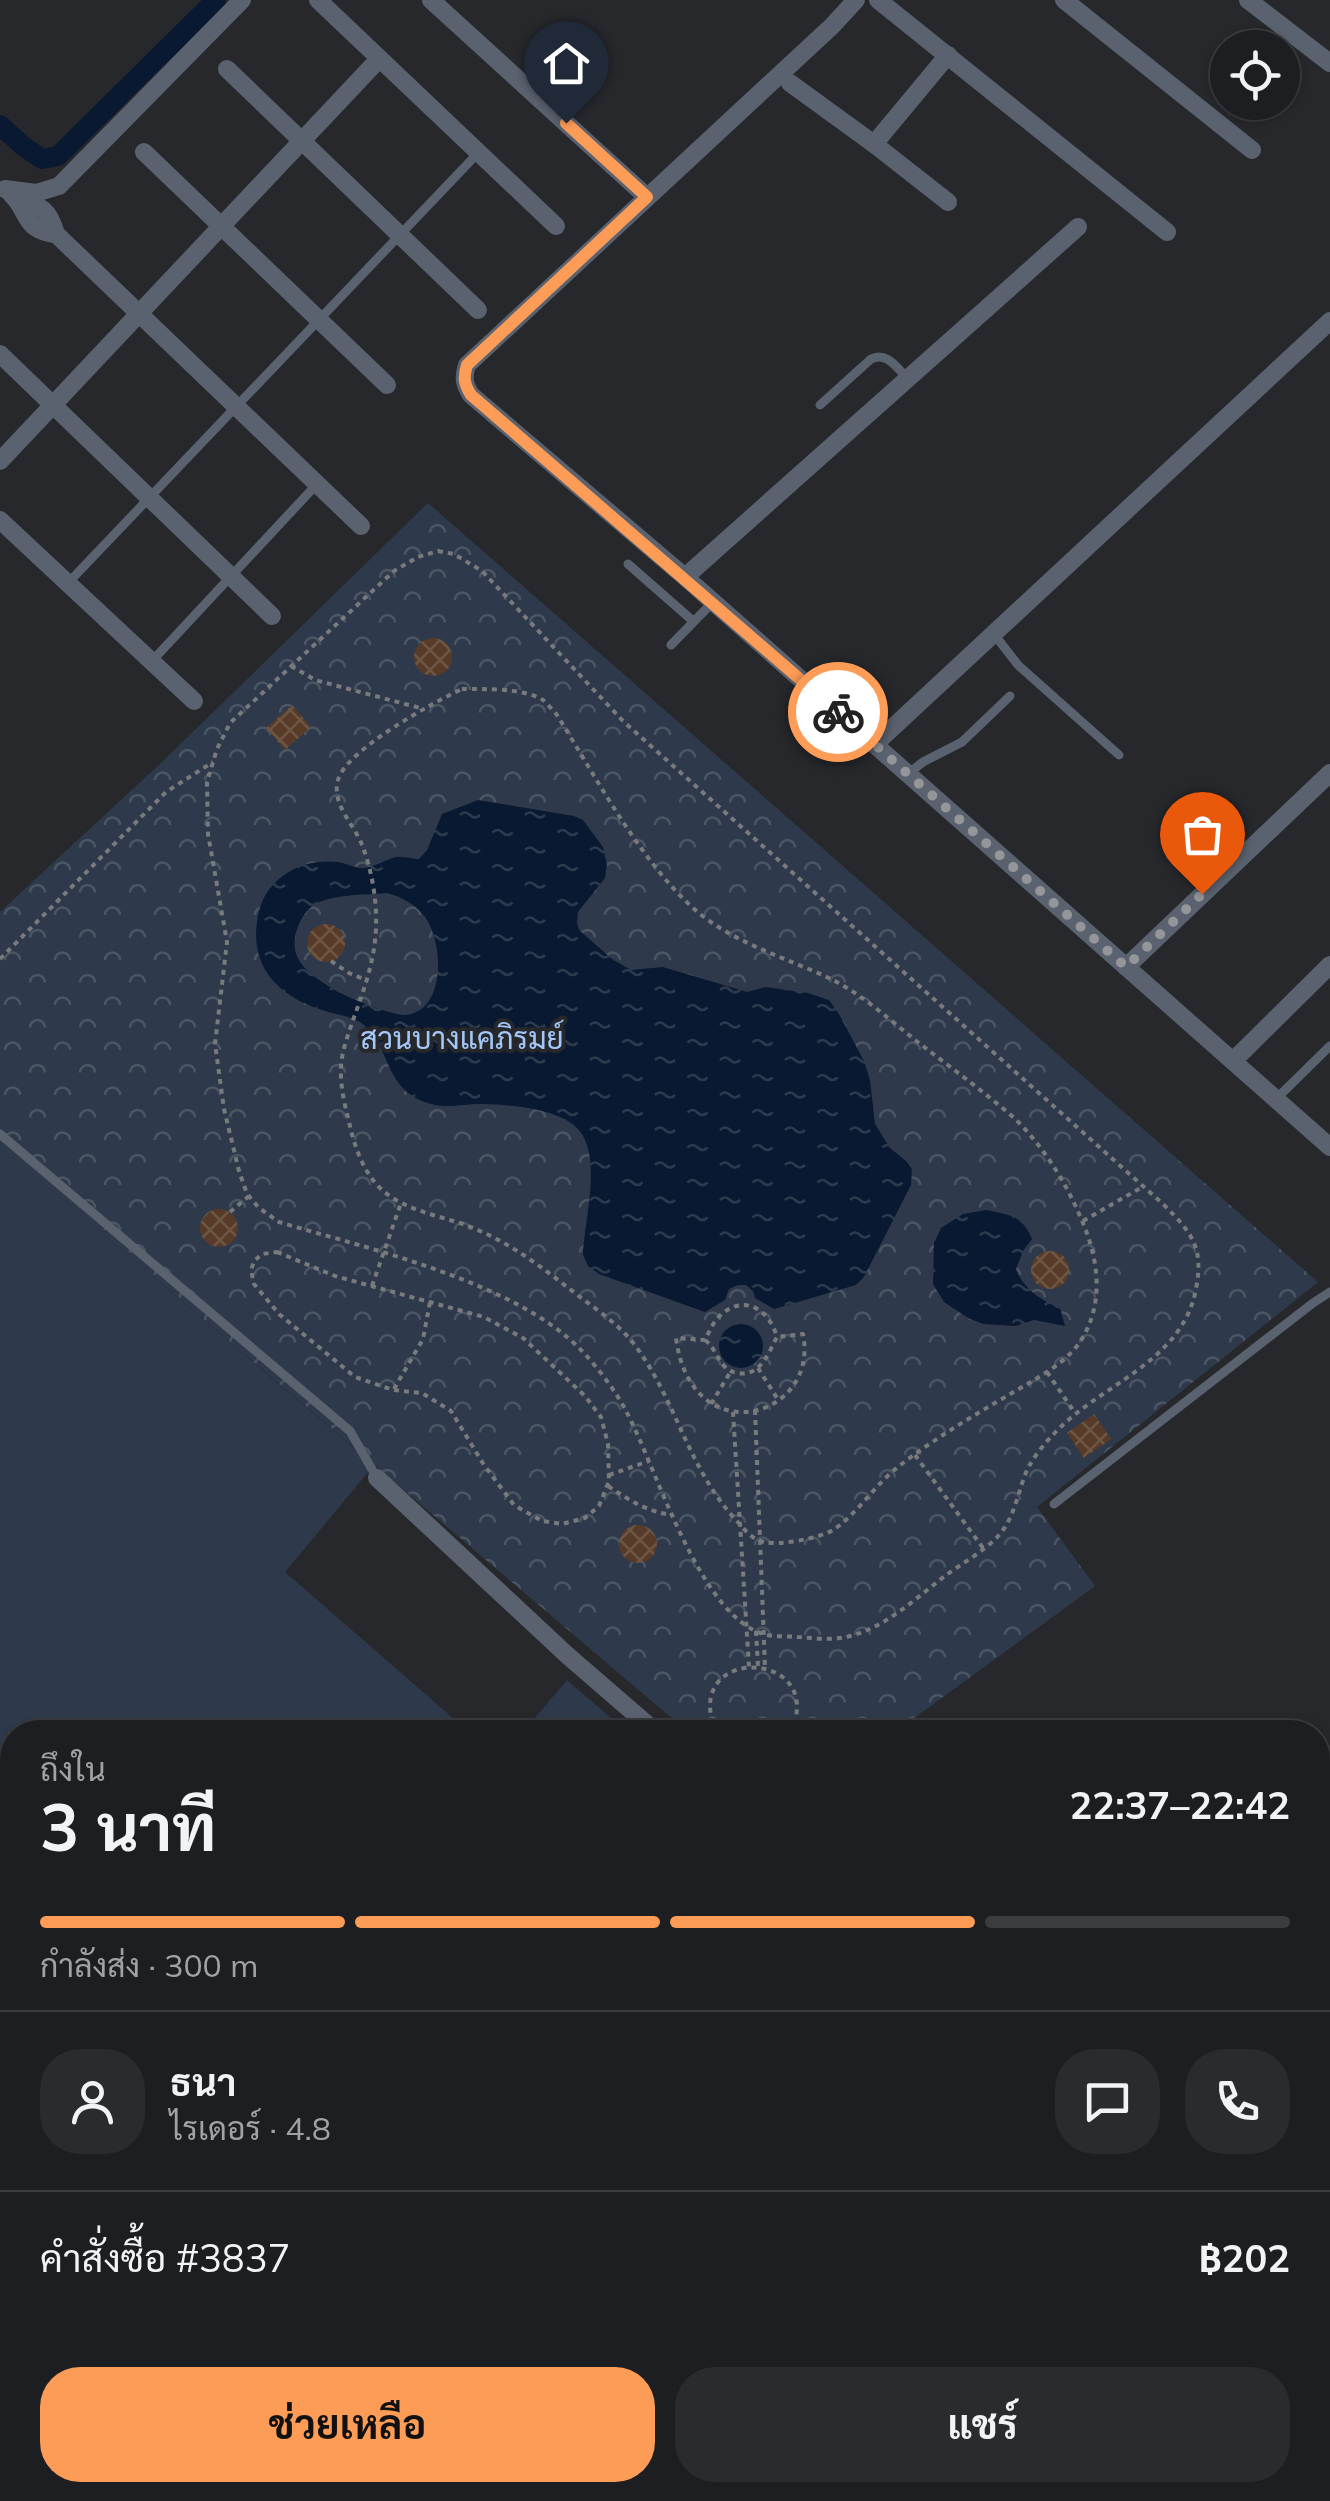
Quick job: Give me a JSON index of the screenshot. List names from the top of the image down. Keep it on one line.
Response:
{"parks":["สวนบางแคภิรมย์"],"page":{"heading":["3 นาที","ถึงใน","22:37–22:42"],"panel":["ธนา","ไรเดอร์ · 4.8","คำสั่งซื้อ #3837","฿202"],"bar":"กำลังส่ง · 300 m","buttons":["ช่วยเหลือ","แชร์"]}}
